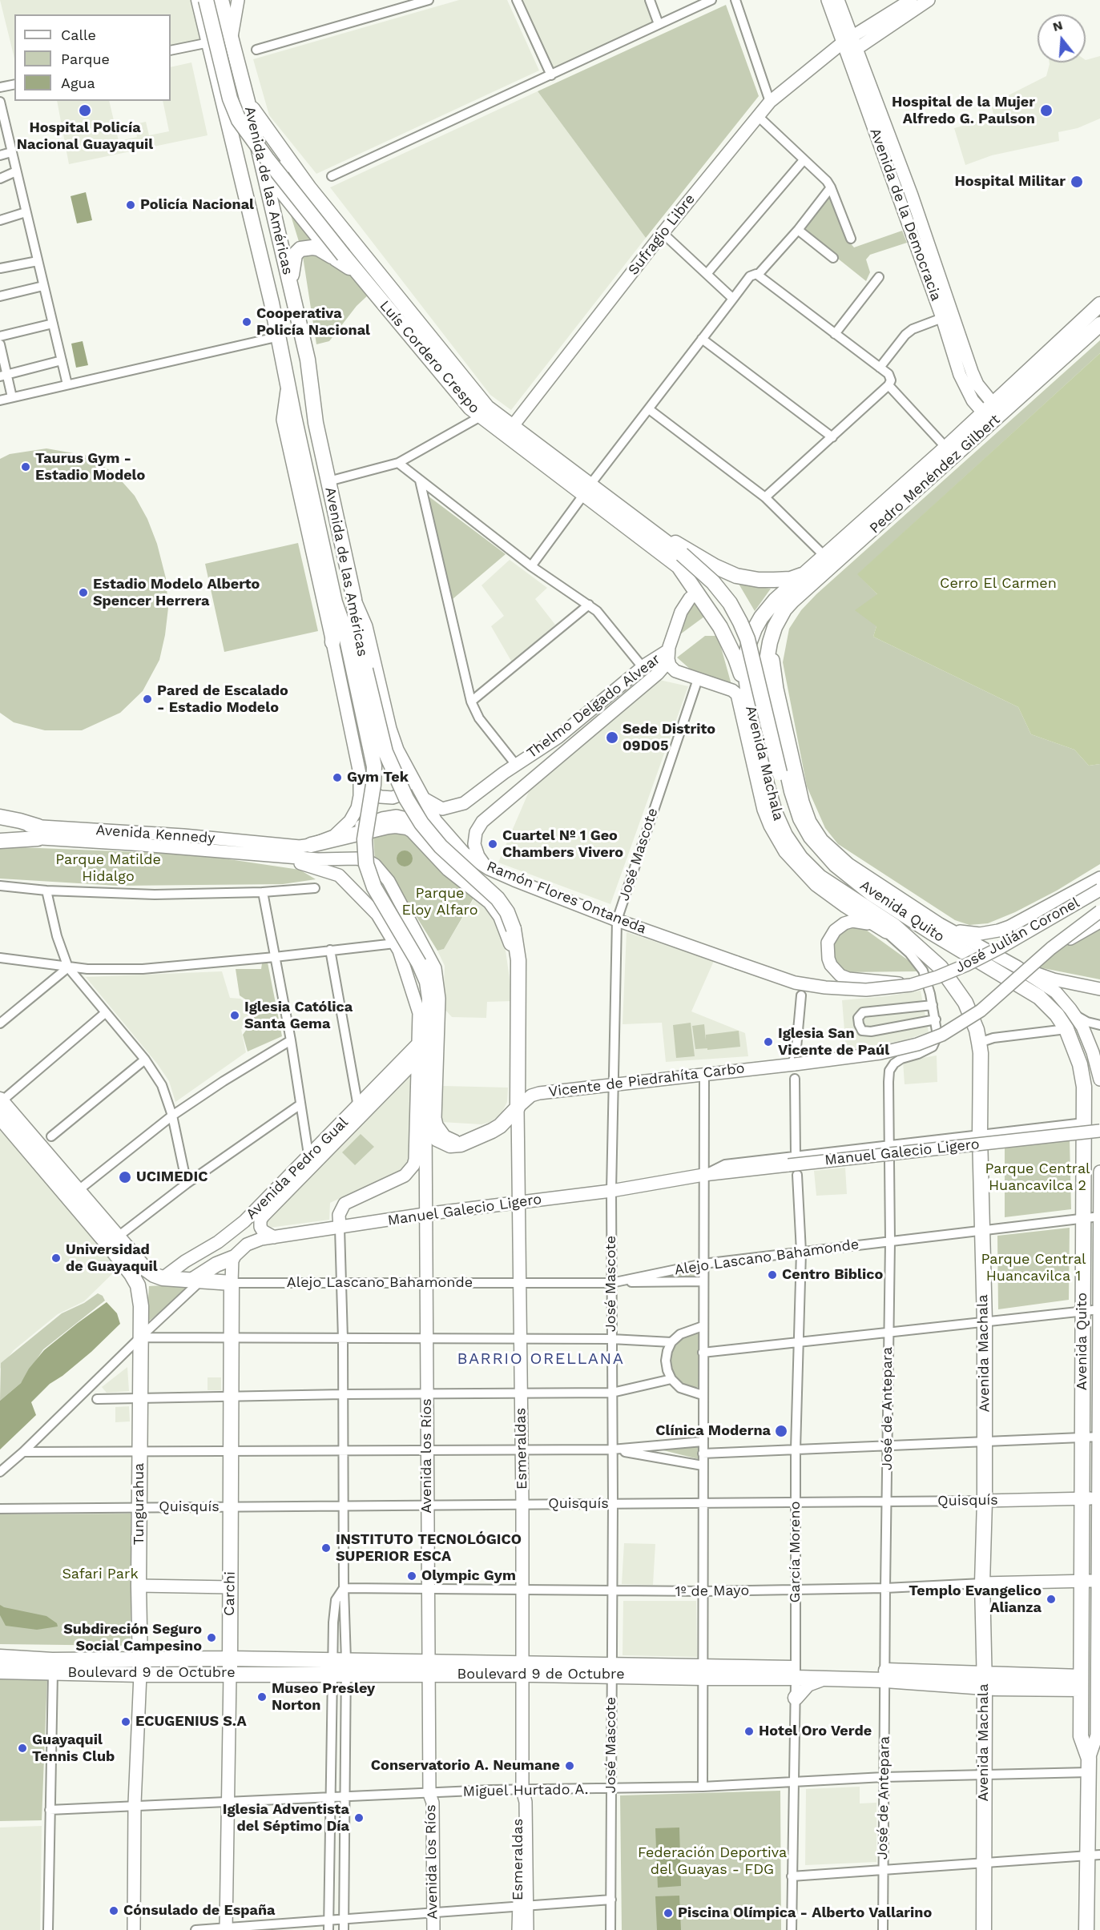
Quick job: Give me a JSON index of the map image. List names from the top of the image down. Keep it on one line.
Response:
{"streets":{"main road":["Avenida de las Américas","Avenida de la Democracia","Sufragio Libre","Luís Cordero Crespo","Pedro Menéndez Gilbert","Thelmo Delgado Alvear","Avenida Machala","Avenida Kennedy","Ramón Flores Ontaneda","Avenida Quito","José Julián Coronel","Vicente de Piedrahíta Carbo","Manuel Galecio Ligero","Avenida Pedro Gual","Esmeraldas","Avenida los Ríos","Quisquís","Tungurahua","1º de Mayo","Carchi","Boulevard 9 de Octubre"],"street":["José Mascote","Alejo Lascano Bahamonde","José de Antepara","García Moreno","Miguel Hurtado A."]},"crossings":[["Avenida de las Américas","Vicente de Piedrahíta Carbo"],["Avenida de las Américas","Esmeraldas"],["Avenida de las Américas","Avenida los Ríos"],["Avenida de la Democracia","Sufragio Libre"],["Avenida de la Democracia","Pedro Menéndez Gilbert"],["Luís Cordero Crespo","Avenida Machala"],["Pedro Menéndez Gilbert","Avenida Machala"],["Pedro Menéndez Gilbert","Avenida Quito"],["Thelmo Delgado Alvear","Avenida Machala"],["Thelmo Delgado Alvear","Ramón Flores Ontaneda"],["Avenida Machala","José Mascote"],["Avenida Machala","Manuel Galecio Ligero"],["Avenida Machala","Alejo Lascano Bahamonde"],["Avenida Machala","José de Antepara"],["Avenida Machala","Quisquís"],["Avenida Machala","1º de Mayo"],["Avenida Machala","Boulevard 9 de Octubre"],["Avenida Machala","Miguel Hurtado A."],["Avenida Kennedy","Vicente de Piedrahíta Carbo"],["José Mascote","Ramón Flores Ontaneda"],["José Mascote","Vicente de Piedrahíta Carbo"],["José Mascote","Manuel Galecio Ligero"],["José Mascote","Alejo Lascano Bahamonde"],["José Mascote","Quisquís"],["José Mascote","1º de Mayo"],["José Mascote","Boulevard 9 de Octubre"],["José Mascote","Miguel Hurtado A."],["Ramón Flores Ontaneda","José Julián Coronel"],["Avenida Quito","Manuel Galecio Ligero"],["Avenida Quito","Alejo Lascano Bahamonde"],["Avenida Quito","Quisquís"],["Avenida Quito","1º de Mayo"],["Avenida Quito","Boulevard 9 de Octubre"],["Avenida Quito","Miguel Hurtado A."],["José Julián Coronel","Vicente de Piedrahíta Carbo"],["Vicente de Piedrahíta Carbo","Esmeraldas"],["Manuel Galecio Ligero","Avenida Pedro Gual"],["Manuel Galecio Ligero","José de Antepara"],["Manuel Galecio Ligero","Esmeraldas"],["Manuel Galecio Ligero","Avenida los Ríos"],["Manuel Galecio Ligero","Carchi"],["Alejo Lascano Bahamonde","José de Antepara"],["Alejo Lascano Bahamonde","Esmeraldas"],["Alejo Lascano Bahamonde","Avenida los Ríos"],["Alejo Lascano Bahamonde","García Moreno"],["Alejo Lascano Bahamonde","Carchi"],["José de Antepara","Quisquís"],["José de Antepara","1º de Mayo"],["José de Antepara","Boulevard 9 de Octubre"],["José de Antepara","Miguel Hurtado A."],["Esmeraldas","Quisquís"],["Esmeraldas","1º de Mayo"],["Esmeraldas","Boulevard 9 de Octubre"],["Esmeraldas","Miguel Hurtado A."],["Avenida los Ríos","Quisquís"],["Avenida los Ríos","1º de Mayo"],["Avenida los Ríos","Boulevard 9 de Octubre"],["Avenida los Ríos","Miguel Hurtado A."],["Quisquís","Tungurahua"],["Quisquís","García Moreno"],["Quisquís","Carchi"],["Tungurahua","Boulevard 9 de Octubre"],["Tungurahua","Miguel Hurtado A."],["García Moreno","1º de Mayo"],["García Moreno","Boulevard 9 de Octubre"],["García Moreno","Miguel Hurtado A."],["Carchi","Boulevard 9 de Octubre"],["Carchi","Miguel Hurtado A."]],"districts":["BARRIO ORELLANA"],"parks":["Cerro El Carmen","Parque Matilde Hidalgo","Parque Eloy Alfaro","Parque Central Huancavilca 2","Parque Central Huancavilca 1","Safari Park","Federación Deportiva del Guayas - FDG"],"places":["Hospital Policía Nacional Guayaquil","Hospital de la Mujer Alfredo G. Paulson","Hospital Militar","Policía Nacional","Cooperativa Policía Nacional","Taurus Gym - Estadio Modelo","Estadio Modelo Alberto Spencer Herrera","Pared de Escalado - Estadio Modelo","Sede Distrito 09D05","Gym Tek","Cuartel Nº 1 Geo Chambers Vivero","Iglesia Católica Santa Gema","Iglesia San Vicente de Paúl","UCIMEDIC","Universidad de Guayaquil","Centro Biblico","Clínica Moderna","INSTITUTO TECNOLÓGICO SUPERIOR ESCA","Olympic Gym","Templo Evangelico Alianza","Subdireción Seguro Social Campesino","Museo Presley Norton","ECUGENIUS S.A","Hotel Oro Verde","Guayaquil Tennis Club","Conservatorio A. Neumane","Iglesia Adventista del Séptimo Día","Cónsulado de España","Piscina Olímpica - Alberto Vallarino"],"legend":["Calle","Parque","Agua"],"north":"top"}
